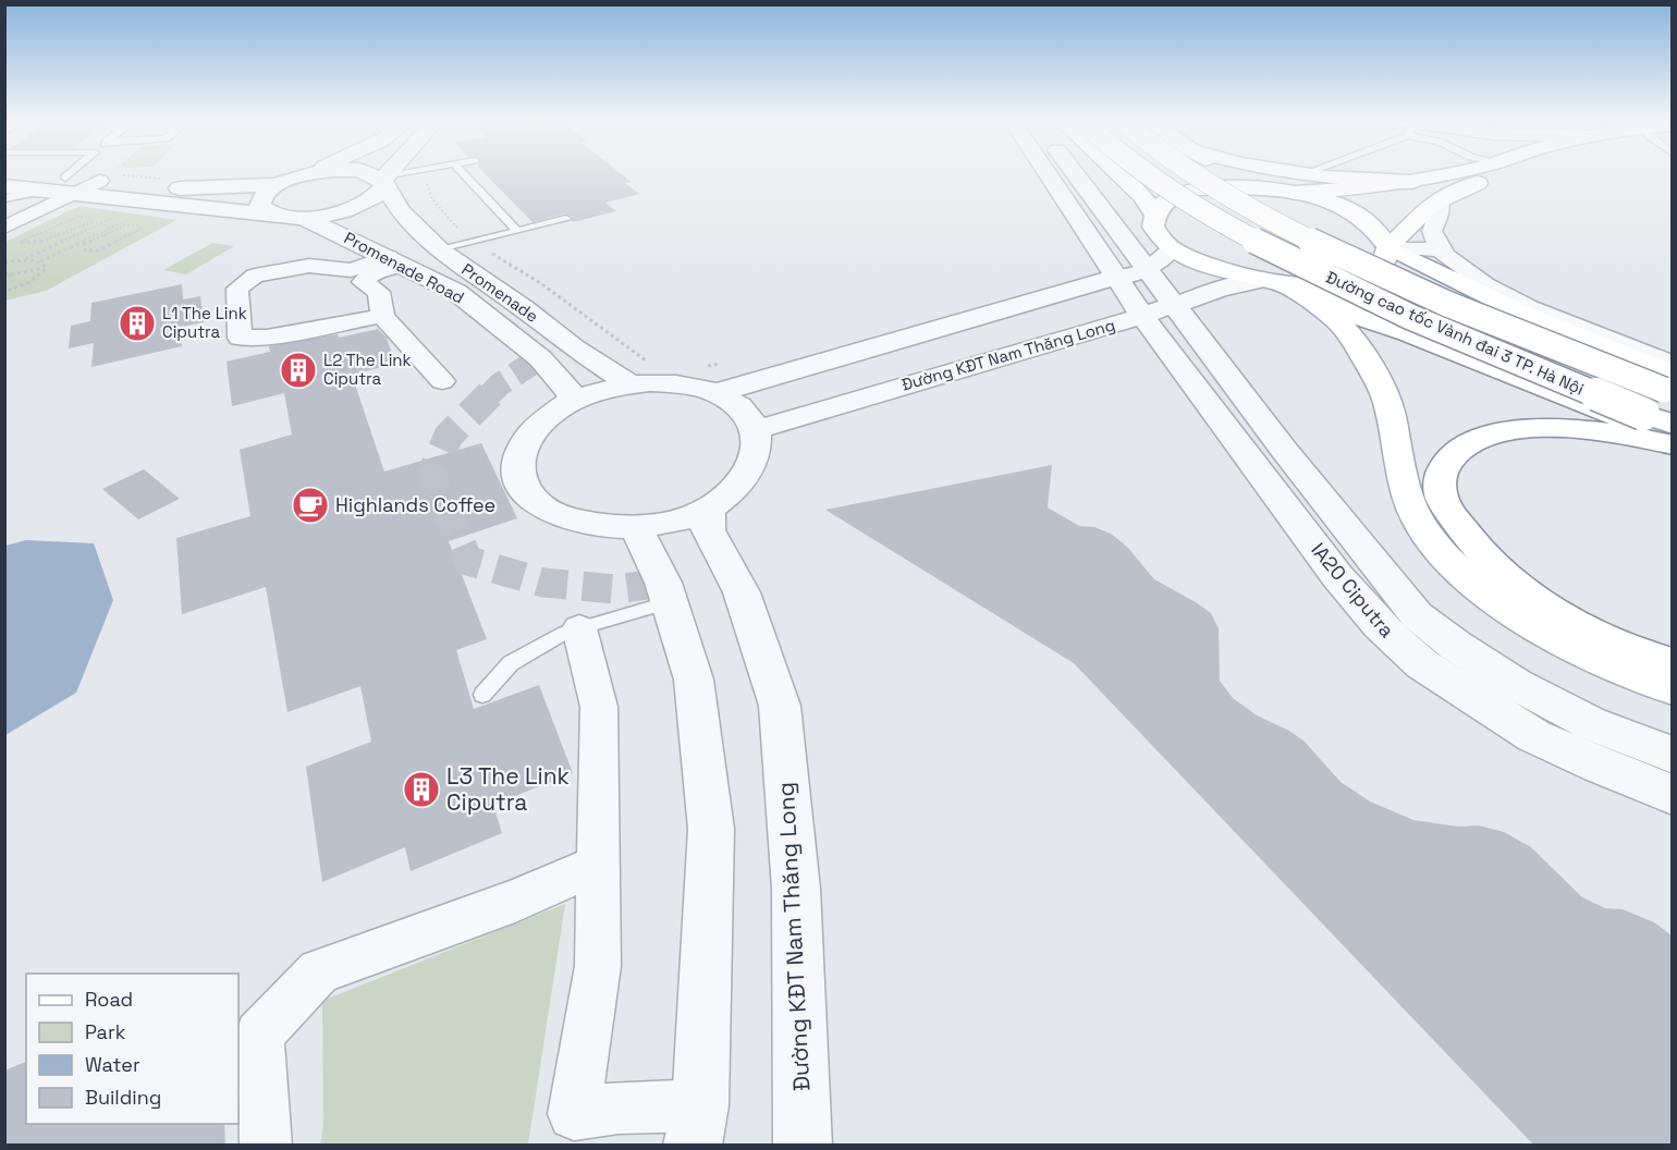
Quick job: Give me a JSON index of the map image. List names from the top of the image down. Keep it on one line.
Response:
{"streets":{"main road":["Đường cao tốc Vành đai 3 TP. Hà Nội"],"street":["Promenade Road","Promenade","Đường KĐT Nam Thăng Long","IA20 Ciputra"]},"crossings":[["Promenade Road","Promenade"],["Promenade Road","Đường KĐT Nam Thăng Long"],["Promenade","Đường KĐT Nam Thăng Long"],["Đường KĐT Nam Thăng Long","IA20 Ciputra"]],"places":{"building":["L1 The Link Ciputra","L2 The Link Ciputra","L3 The Link Ciputra"],"cafe":["Highlands Coffee"]},"legend":["Road","Park","Water","Building"]}
